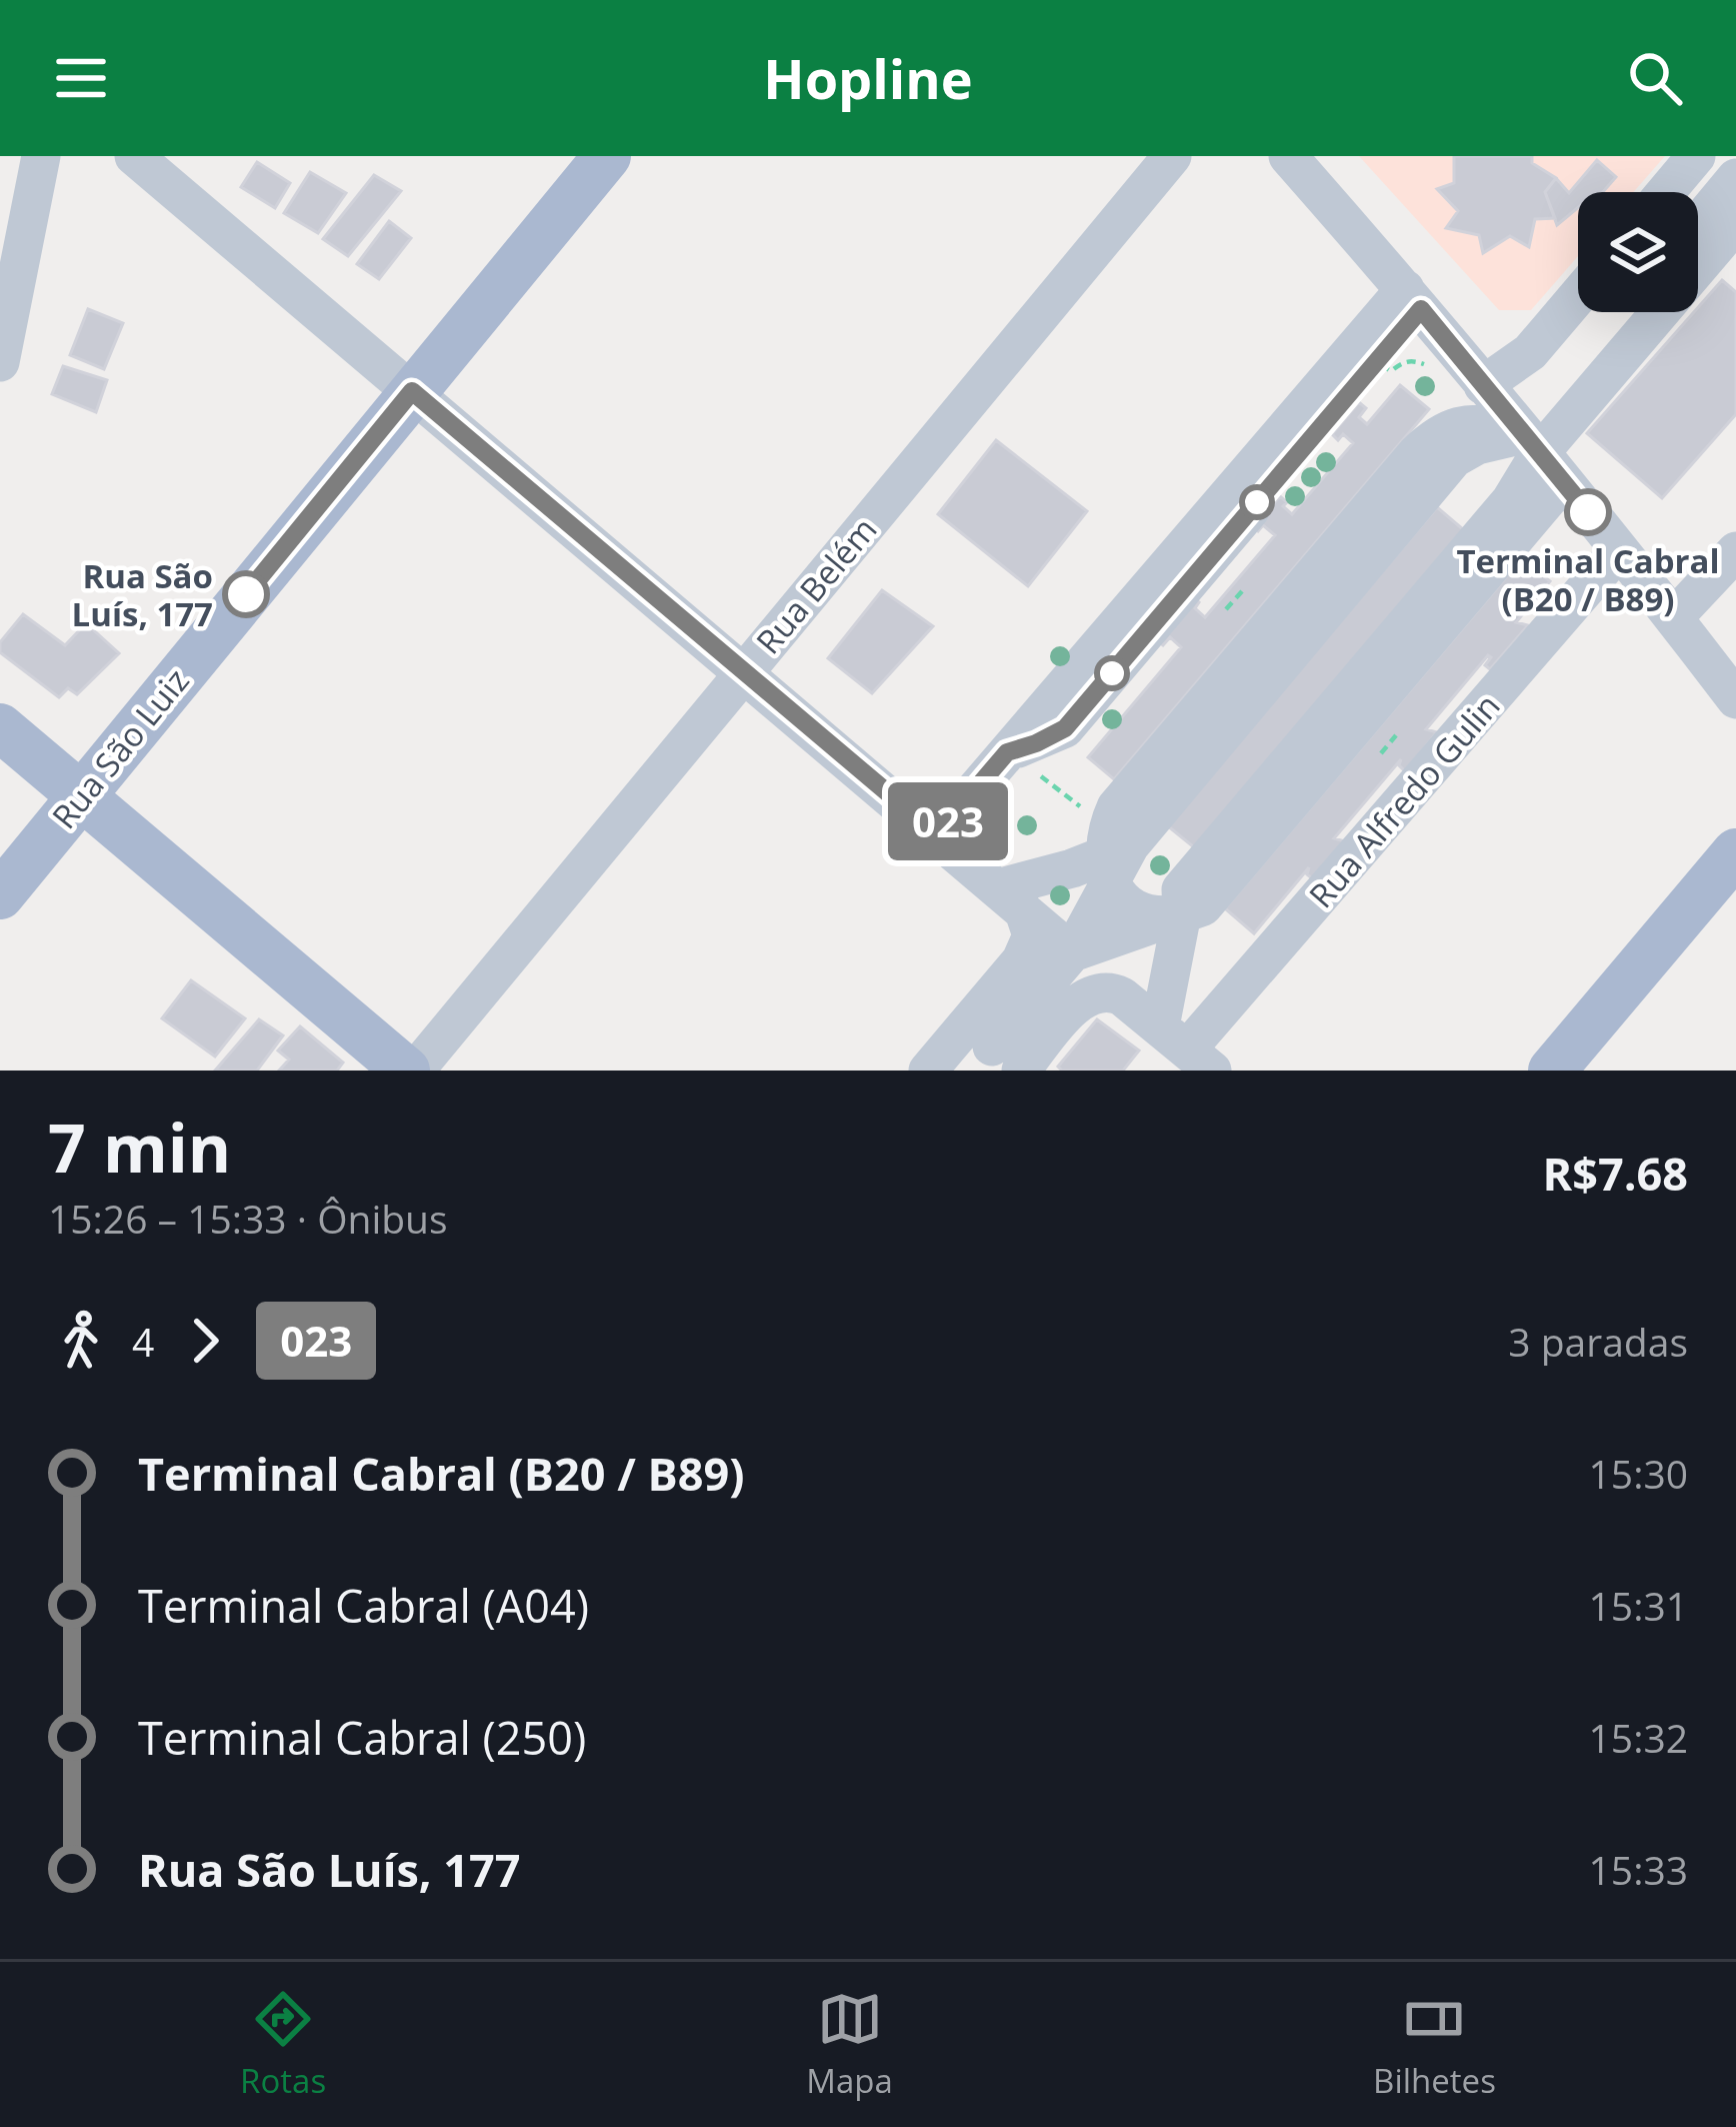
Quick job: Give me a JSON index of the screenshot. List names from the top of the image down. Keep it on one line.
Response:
{"streets":{"main road":["Rua São Luiz"],"street":["Rua Belém","Rua Alfredo Gulin"]},"places":["Terminal Cabral (B20 / B89)","Rua São Luís, 177"],"lines":["bus line 023"],"page":{"header":"Hopline","on_map":"023","heading":["7 min","15:26 – 15:33 · Ônibus","R$7.68"],"legs":["4","023","3 paradas"],"list":[{"name":"Terminal Cabral (B20 / B89)","value":"15:30"},{"name":"Terminal Cabral (A04)","value":"15:31"},{"name":"Terminal Cabral (250)","value":"15:32"},{"name":"Rua São Luís, 177","value":"15:33"}],"tabs":["Rotas","Mapa","Bilhetes"]}}
